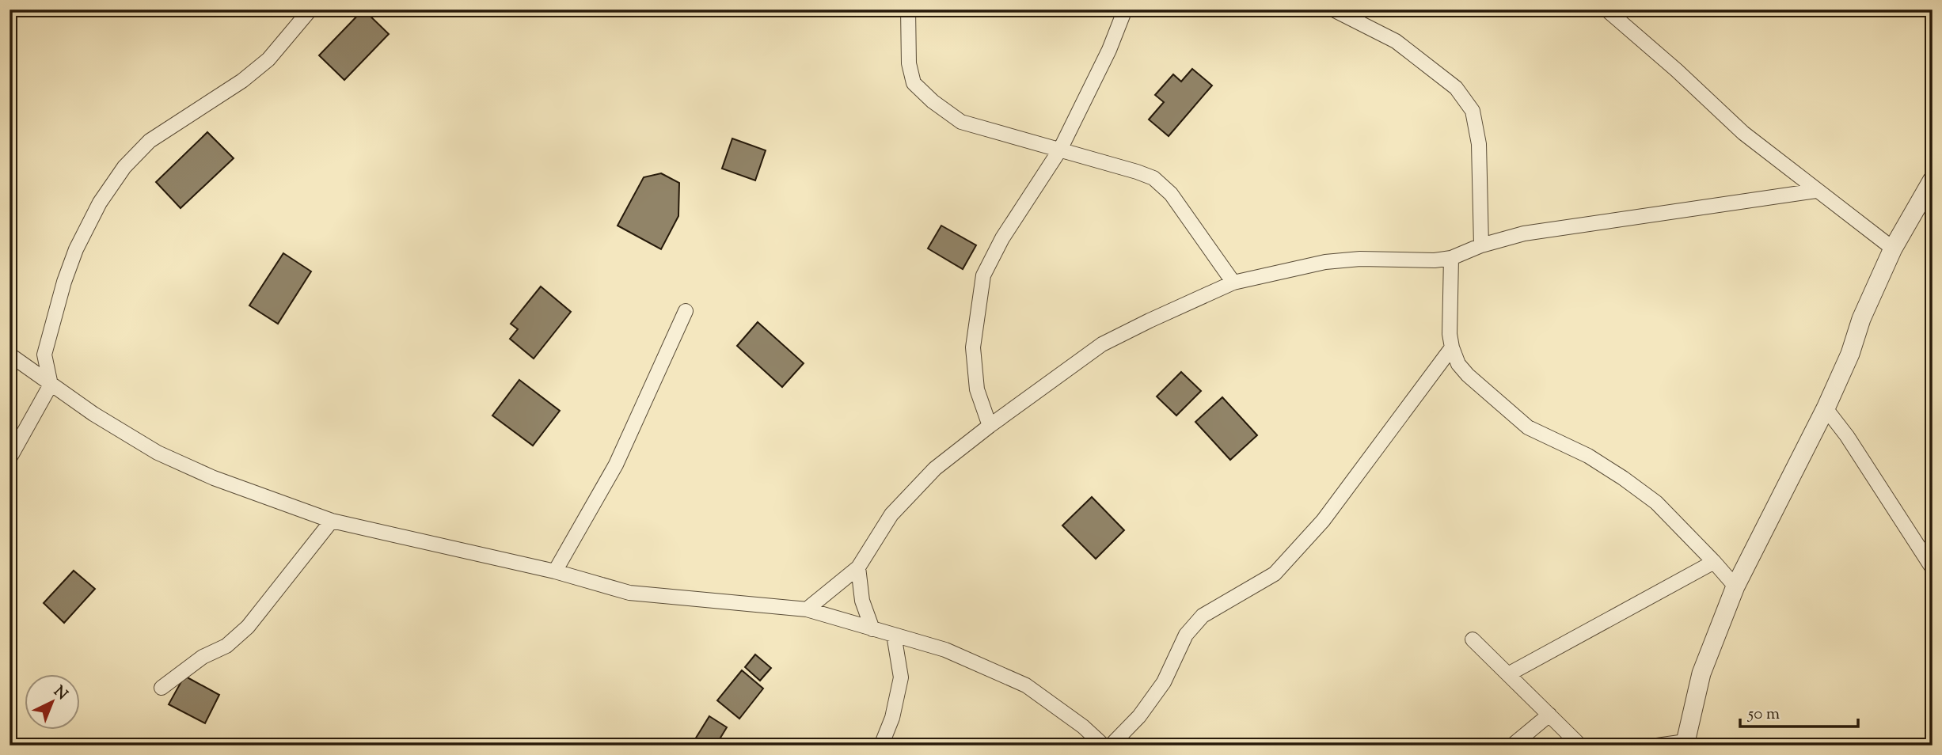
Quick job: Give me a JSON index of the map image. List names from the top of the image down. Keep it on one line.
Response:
{"scale_bar":"50 m","north":"top right"}
